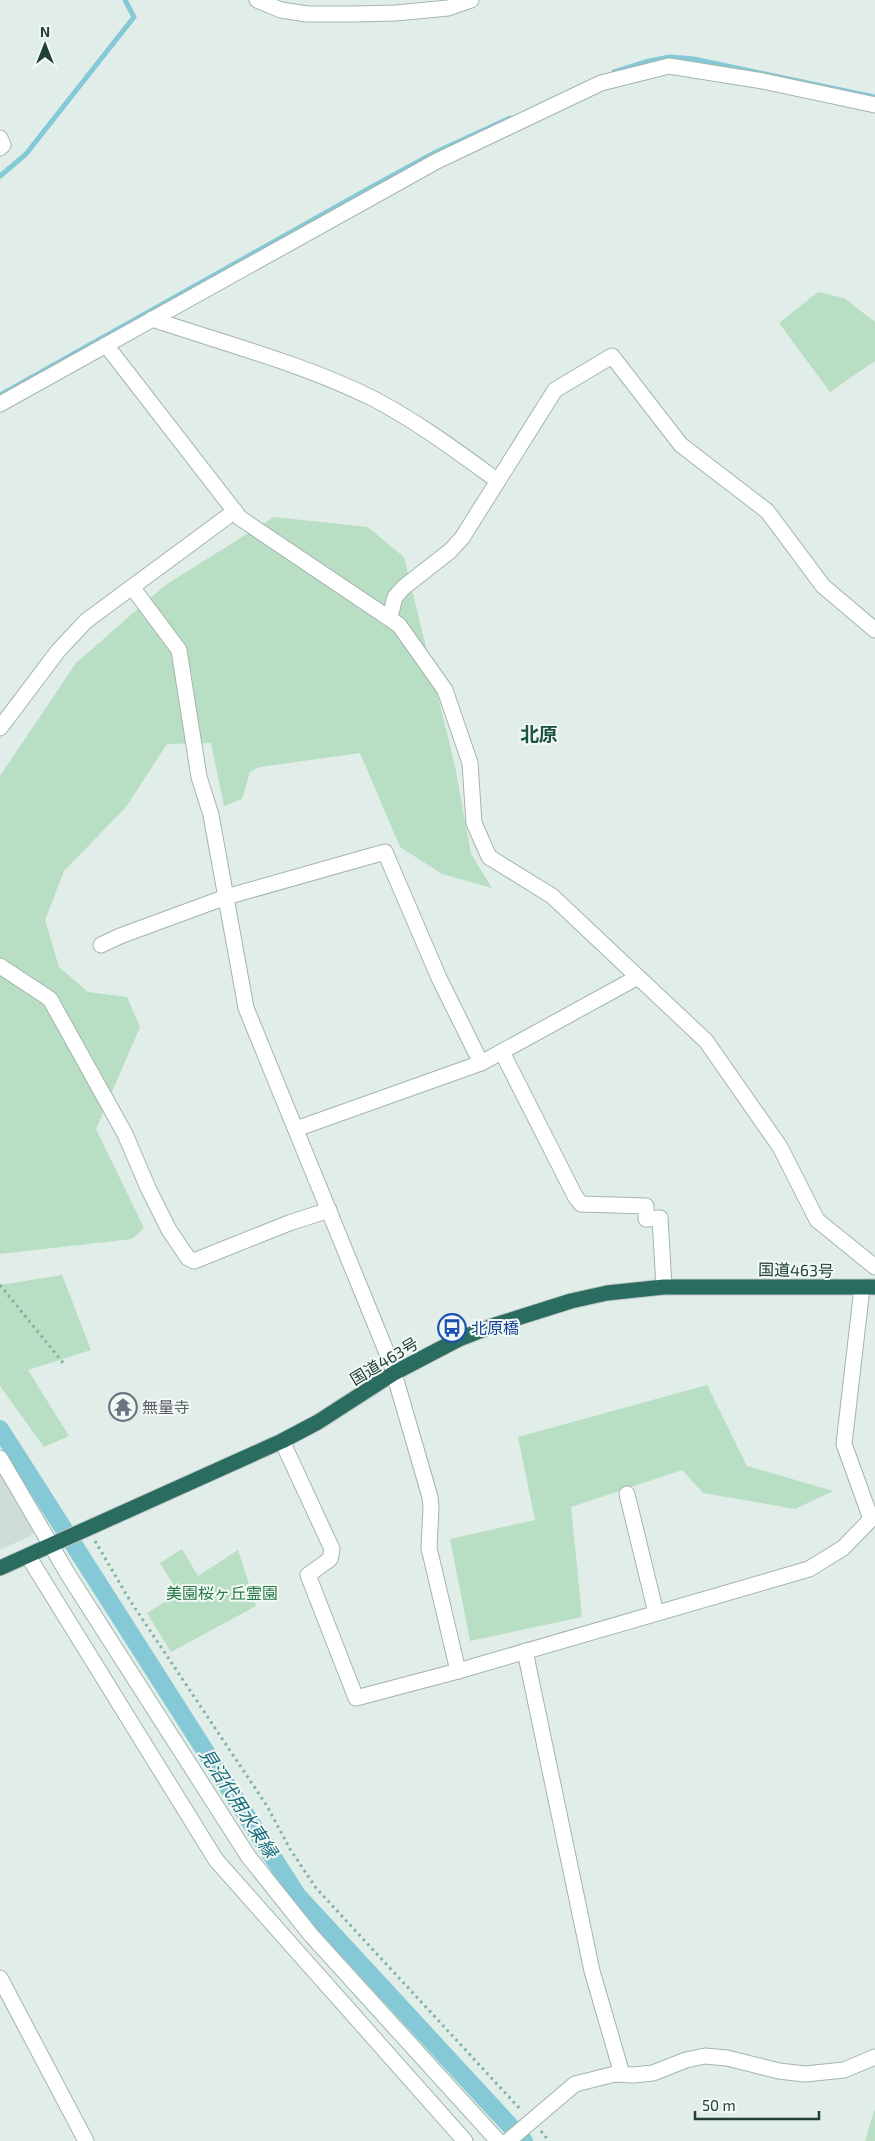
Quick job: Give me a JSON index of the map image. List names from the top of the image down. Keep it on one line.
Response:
{"streets":{"highway":["国道463号"]},"districts":["北原"],"water":["見沼代用水東縁"],"parks":["美園桜ヶ丘霊園"],"places":{"bus stop":["北原橋"],"temple":["無量寺"]},"scale_bar":"50 m","north":"top"}
